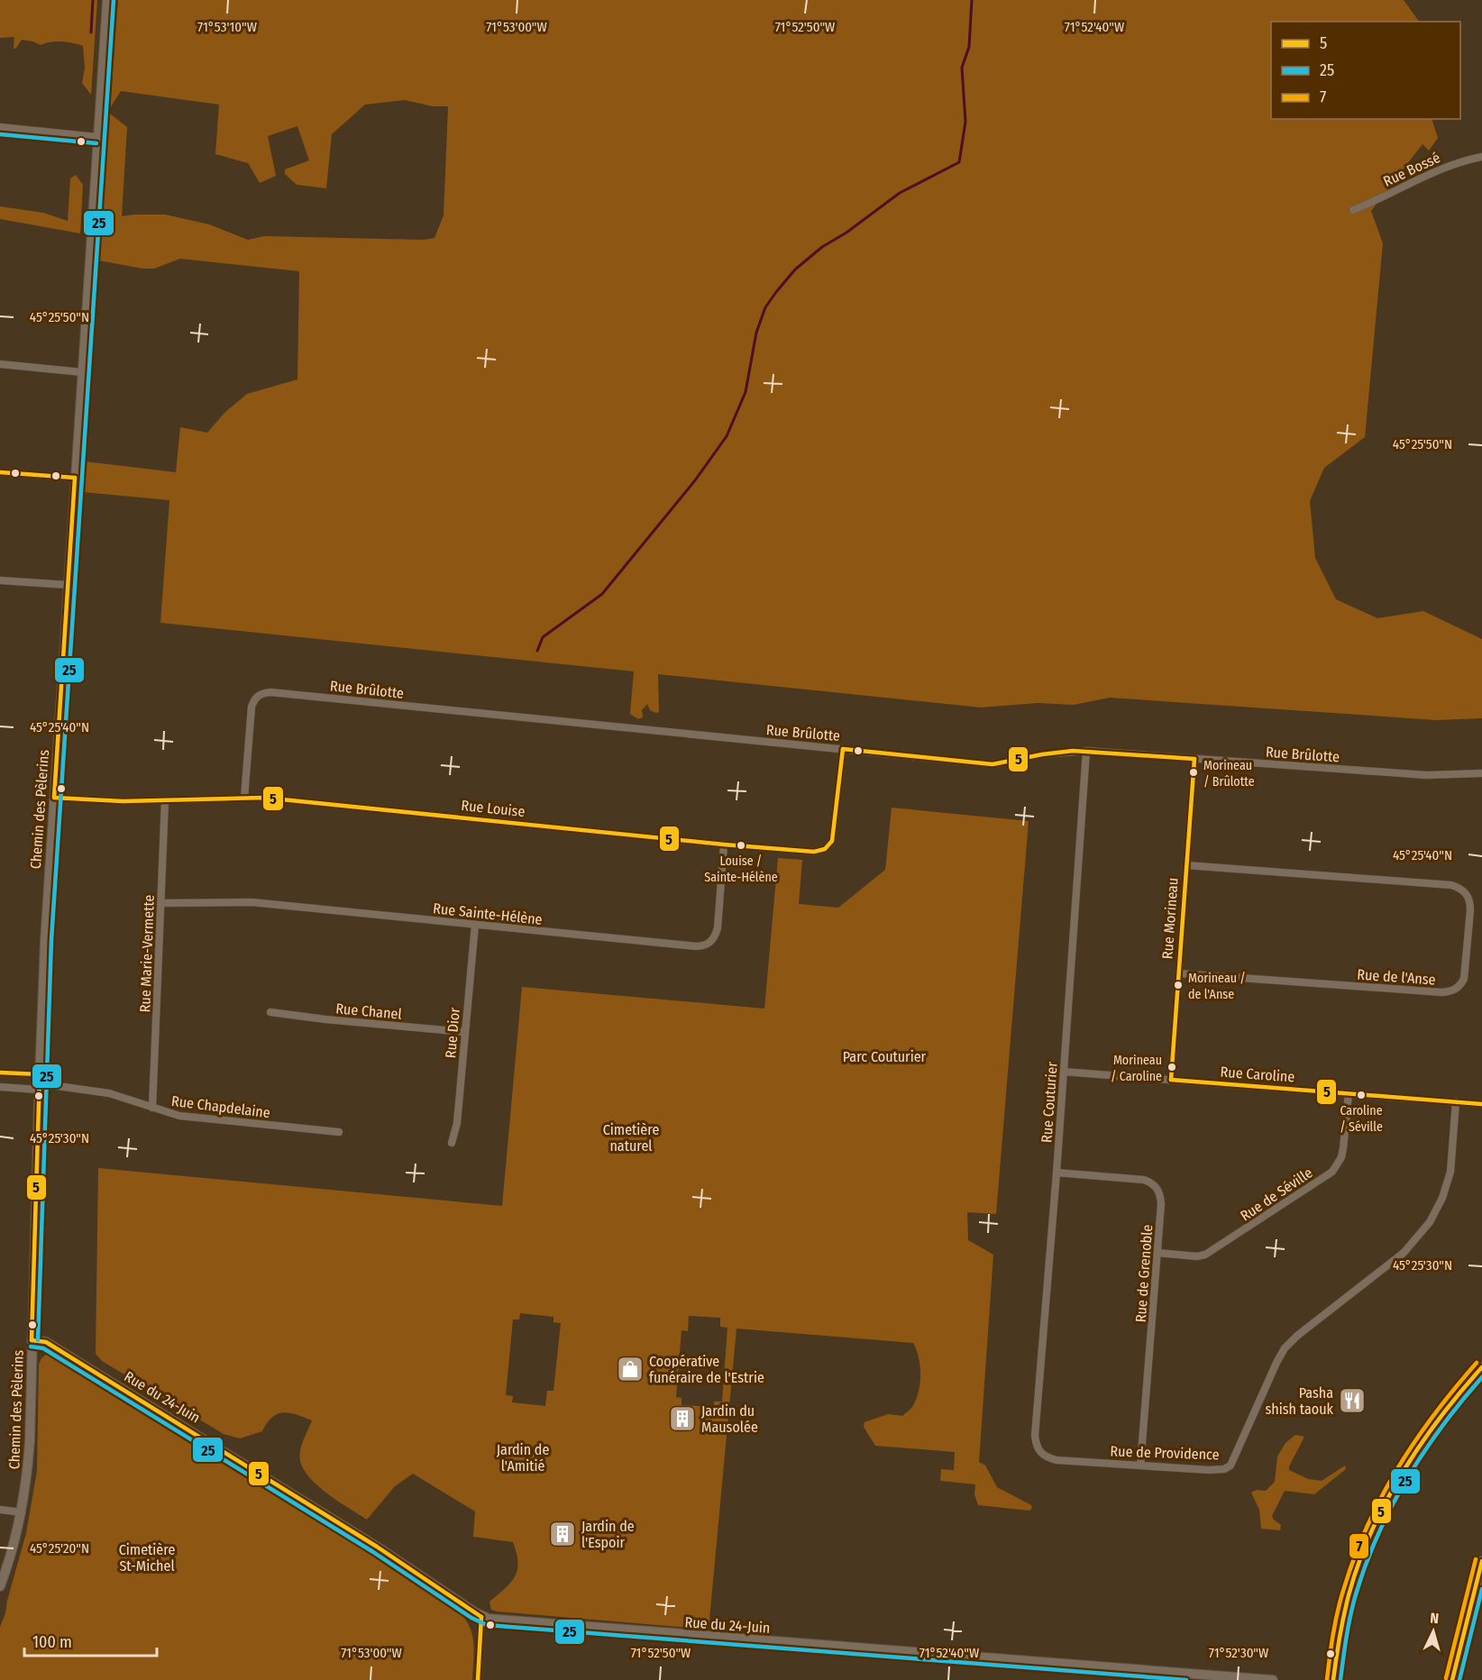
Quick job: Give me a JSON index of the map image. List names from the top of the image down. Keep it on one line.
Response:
{"streets":{"street":["Rue Bossé","Rue Brûlotte","Rue Louise","Chemin des Pèlerins","Rue Sainte-Hélène","Rue Morineau","Rue Marie-Vermette","Rue de l'Anse","Rue Chanel","Rue Dior","Rue Caroline","Rue Couturier","Rue Chapdelaine","Rue de Séville","Rue de Grenoble","Rue du 24-Juin","Rue de Providence"]},"crossings":[["Rue Brûlotte","Rue Louise"],["Rue Brûlotte","Rue Morineau"],["Rue Brûlotte","Rue Couturier"],["Rue Louise","Chemin des Pèlerins"],["Rue Louise","Rue Sainte-Hélène"],["Rue Louise","Rue Marie-Vermette"],["Chemin des Pèlerins","Rue Chapdelaine"],["Chemin des Pèlerins","Rue du 24-Juin"],["Rue Sainte-Hélène","Rue Marie-Vermette"],["Rue Sainte-Hélène","Rue Dior"],["Rue Morineau","Rue de l'Anse"],["Rue Morineau","Rue Caroline"],["Rue Marie-Vermette","Rue Chapdelaine"],["Rue Chanel","Rue Dior"],["Rue Caroline","Rue Couturier"],["Rue Caroline","Rue de Séville"],["Rue Caroline","Rue de Providence"],["Rue Couturier","Rue de Grenoble"],["Rue Couturier","Rue de Providence"],["Rue de Séville","Rue de Grenoble"],["Rue de Grenoble","Rue de Providence"]],"parks":["Parc Couturier","Cimetière naturel","Jardin de l'Amitié","Cimetière St-Michel"],"places":{"other":["Morineau / Brûlotte","Louise / Sainte-Hélène","Morineau / de l'Anse","Morineau / Caroline","Caroline / Séville"],"shop":["Coopérative funéraire de l'Estrie"],"restaurant":["Pasha shish taouk"],"building":["Jardin du Mausolée","Jardin de l'Espoir"]},"lines":["transit line 25","transit line 5","transit line 7"],"legend":["5","25","7"],"scale_bar":"100 m","north":"top","coordinates":["71°53'10\"W","71°53'00\"W","71°52'50\"W","71°52'40\"W","45°25'50\"N","45°25'40\"N","45°25'30\"N","45°25'20\"N","71°52'30\"W"]}
